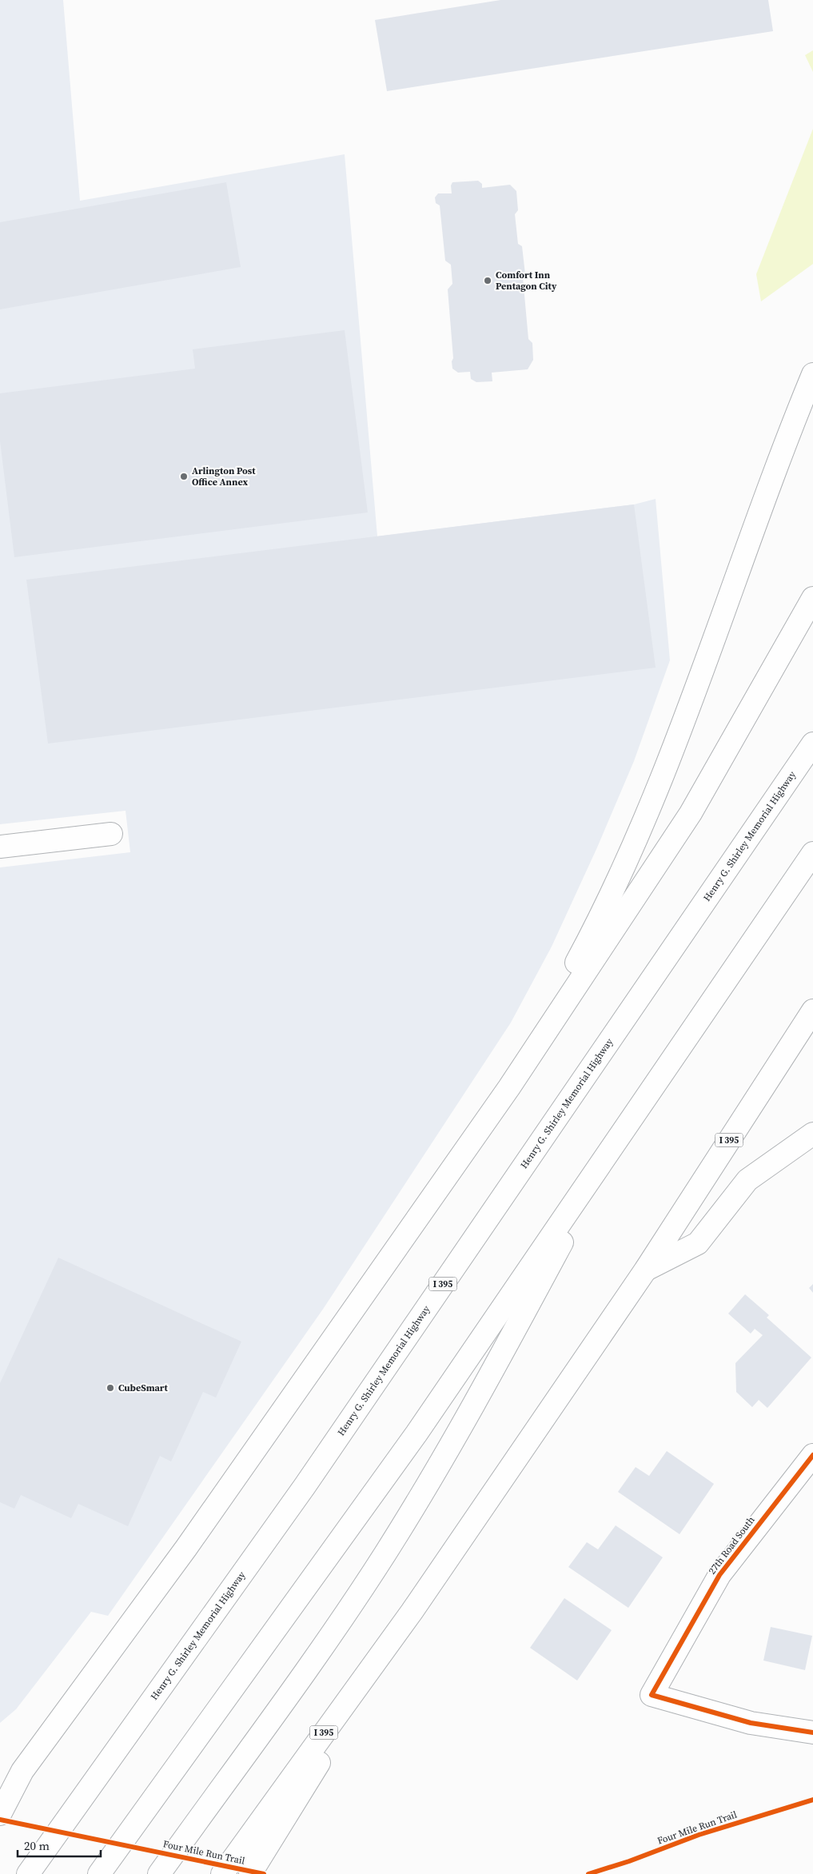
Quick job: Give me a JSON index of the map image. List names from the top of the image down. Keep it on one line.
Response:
{"streets":{"main road":["Henry G. Shirley Memorial Highway","I 395","27th Road South"],"cycle path":["Four Mile Run Trail"]},"places":["Comfort Inn Pentagon City","Arlington Post Office Annex","CubeSmart"],"scale_bar":"20 m"}
